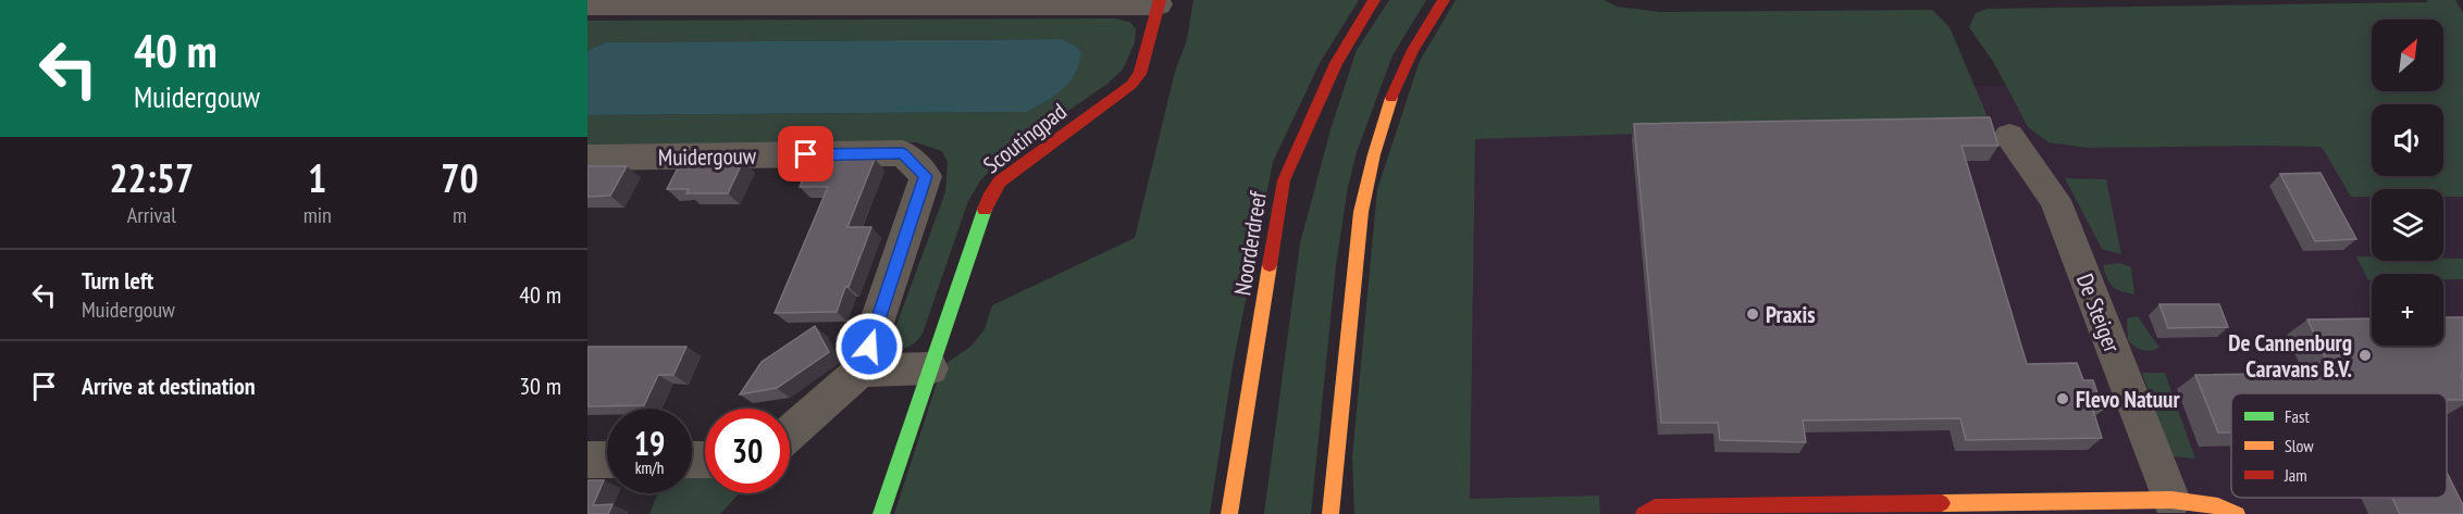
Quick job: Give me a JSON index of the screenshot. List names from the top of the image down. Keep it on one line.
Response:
{"streets":{"main road":["Scoutingpad","Noorderdreef"],"street":["Muidergouw","De Steiger"]},"places":["Praxis","De Cannenburg Caravans B.V.","Flevo Natuur"],"legend":["Fast","Slow","Jam"],"north":"top right","page":{"turn":["40 m","Muidergouw"],"map_buttons":"+","eta":["22:57","Arrival","1","min","70","m"],"list":[{"name":"Turn left","note":"Muidergouw","value":"40 m"},{"name":"Arrive at destination","value":"30 m"}],"speed":"19 km/h","limit":"30"}}
